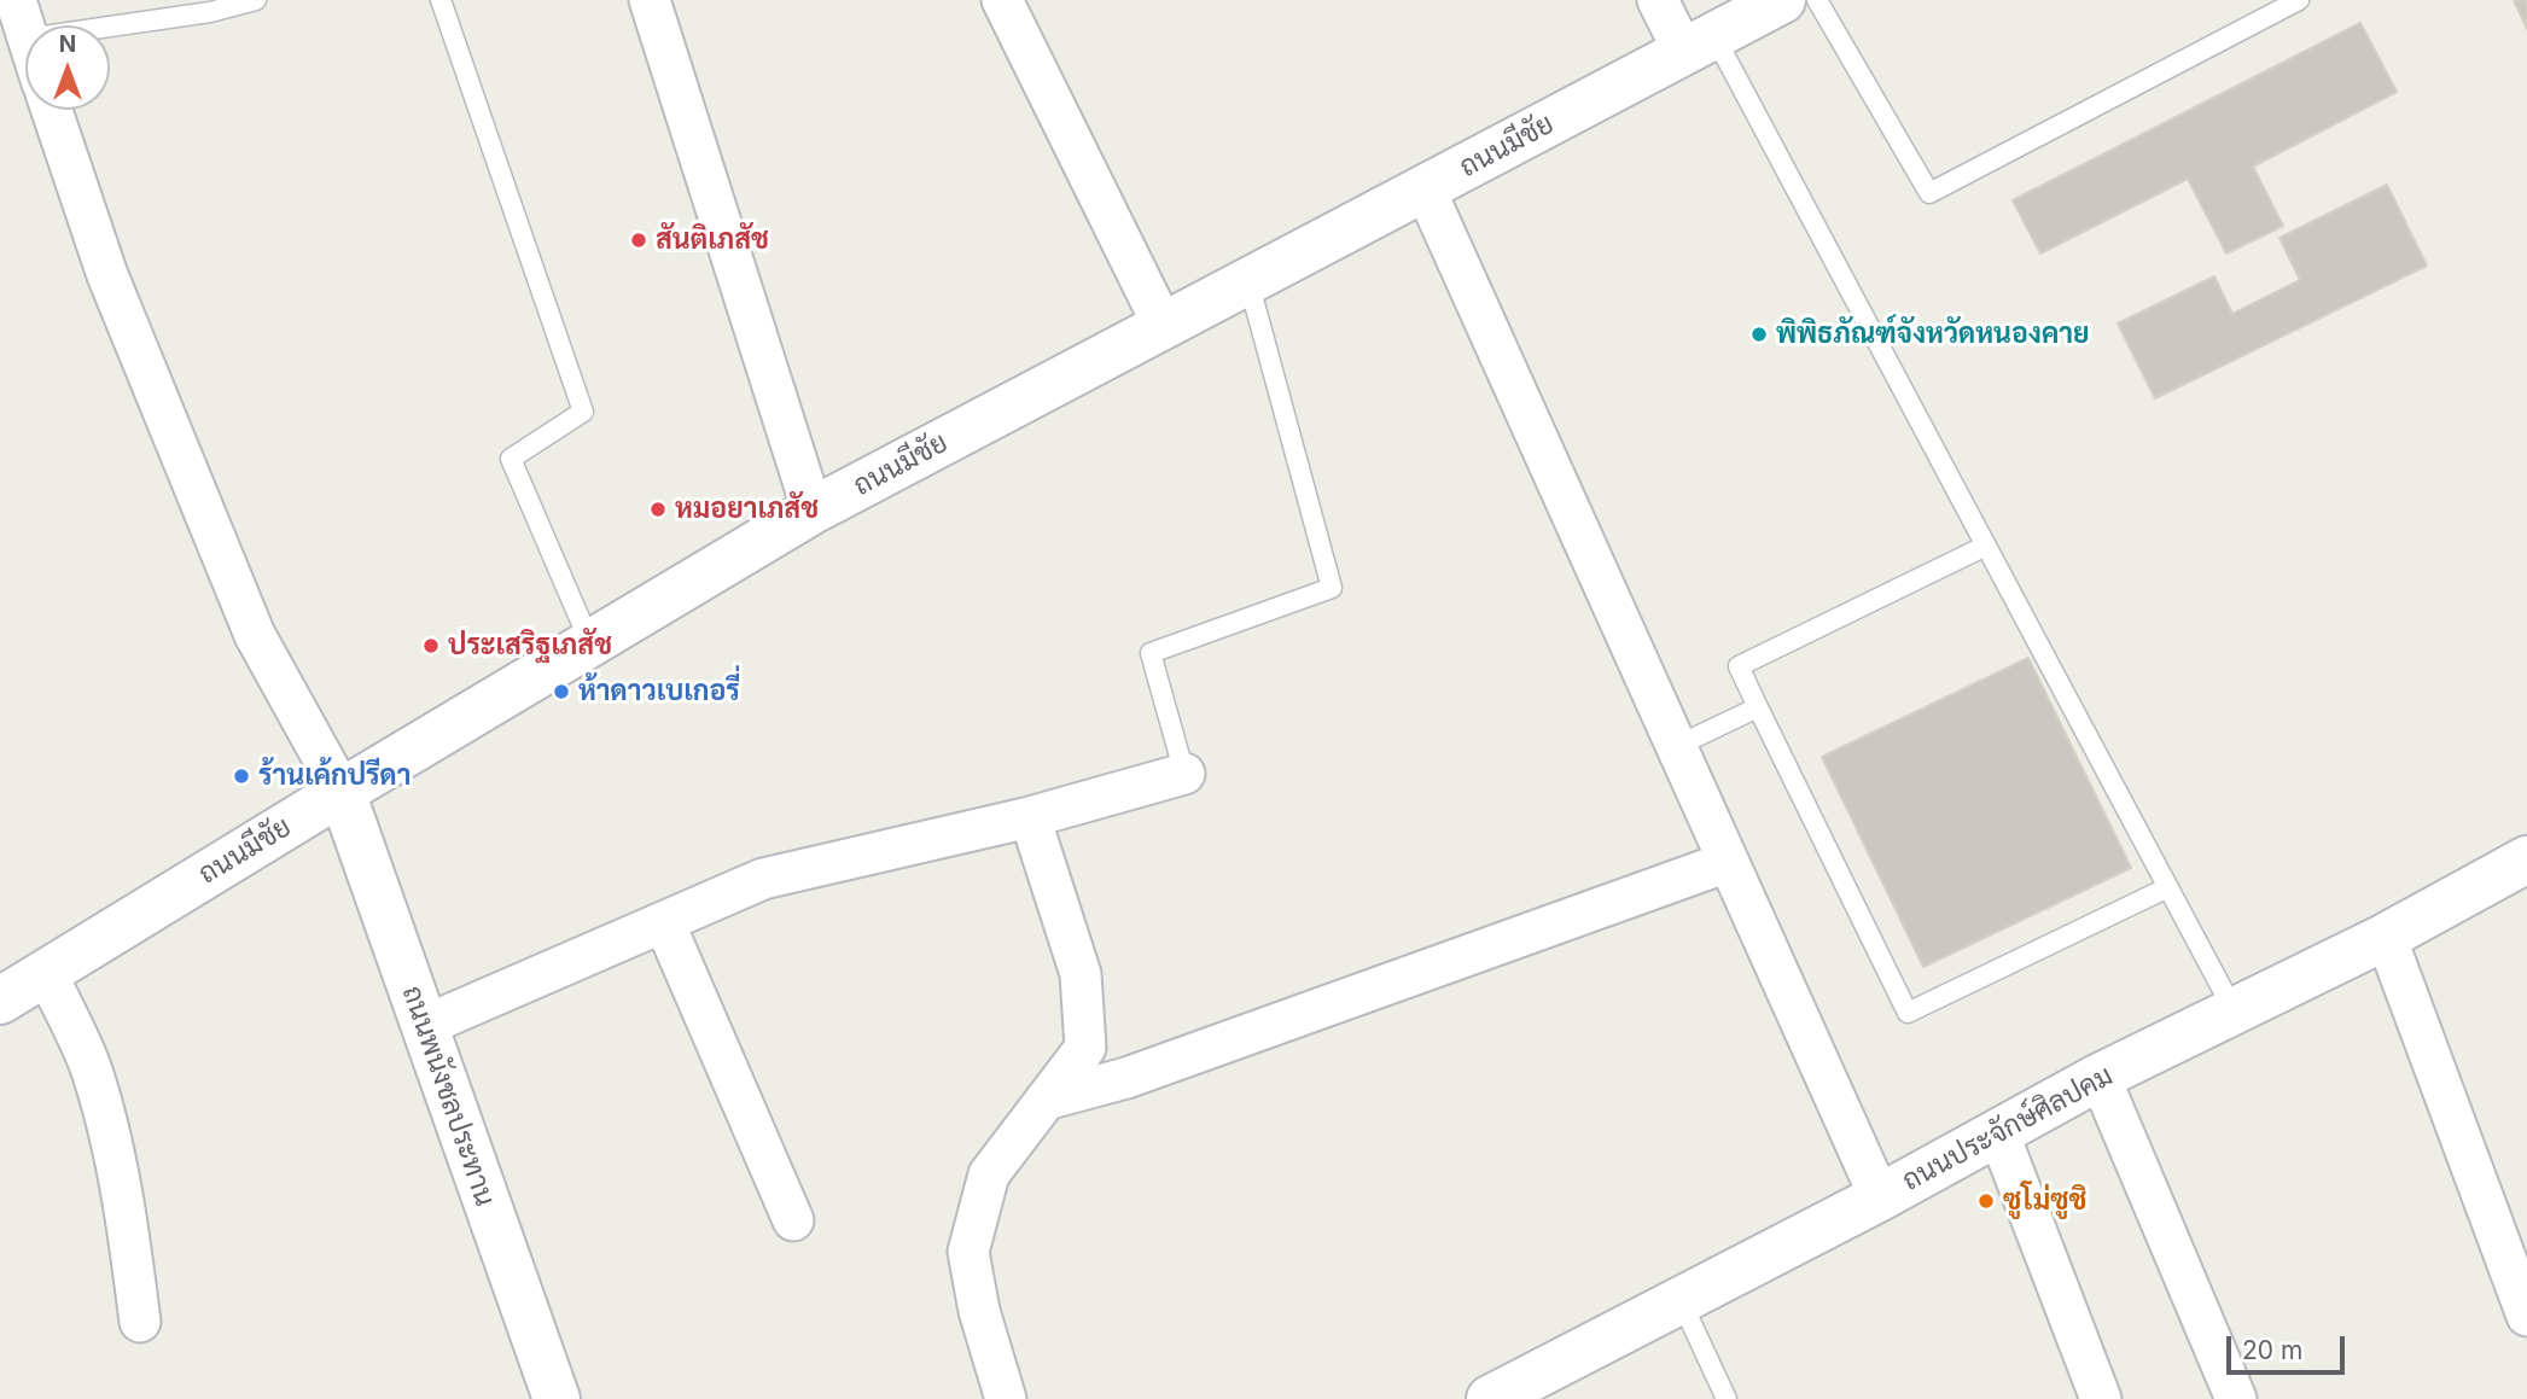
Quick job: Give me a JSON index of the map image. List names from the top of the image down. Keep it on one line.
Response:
{"streets":{"street":["ถนนมีชัย","ถนนพนังชลประทาน","ถนนประจักษ์ศิลปคม"]},"crossings":[["ถนนมีชัย","ถนนพนังชลประทาน"]],"places":["สันติเภสัช","พิพิธภัณฑ์จังหวัดหนองคาย","หมอยาเภสัช","ประเสริฐเภสัช","ห้าดาวเบเกอรี่","ร้านเค้กปรีดา","ซูโม่ซูชิ"],"scale_bar":"20 m","north":"top"}
